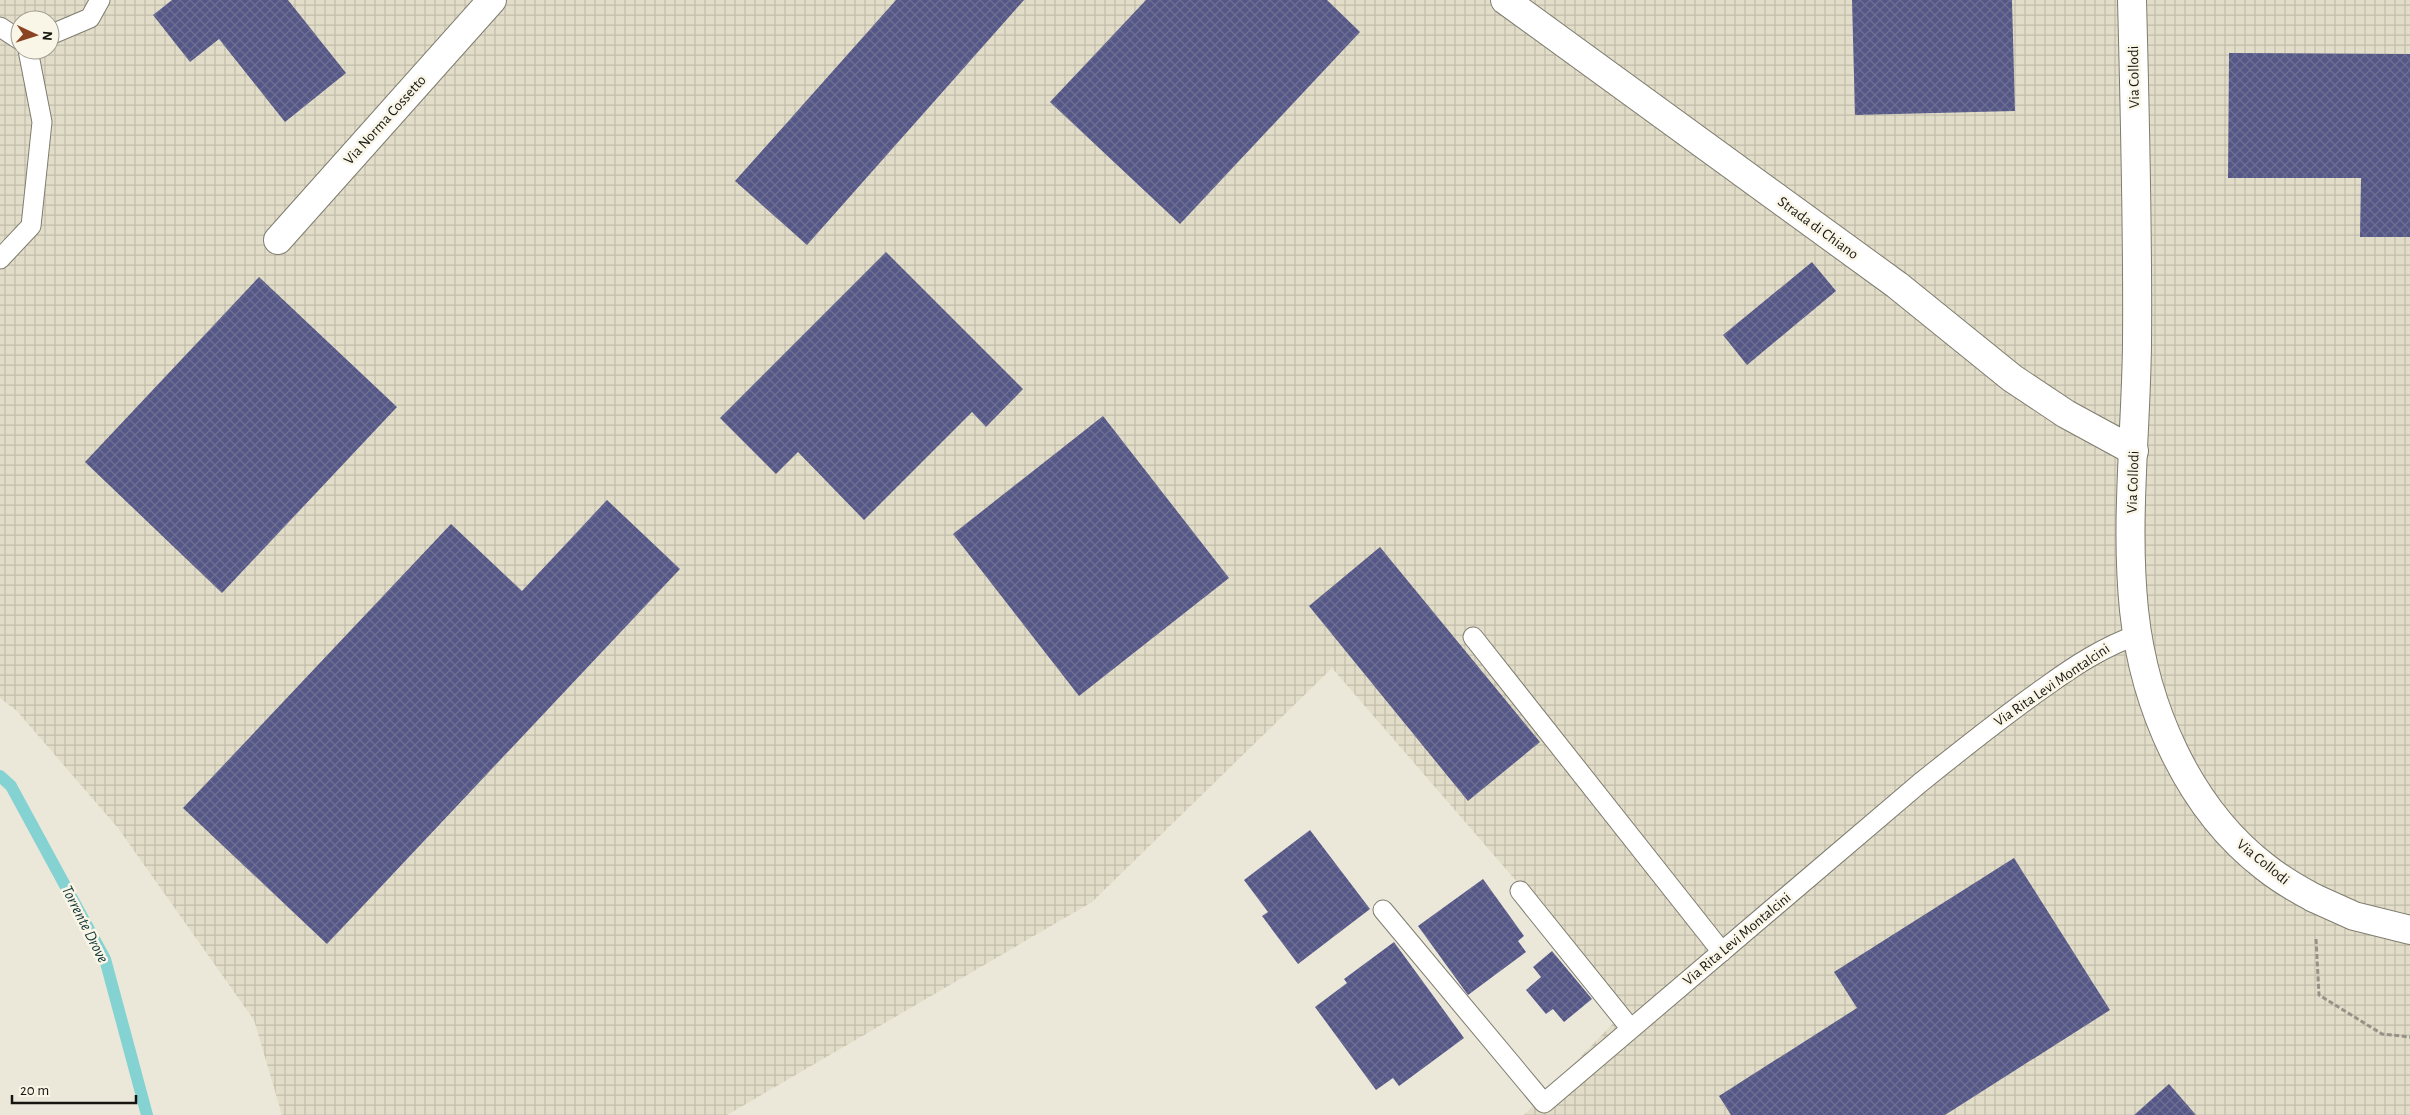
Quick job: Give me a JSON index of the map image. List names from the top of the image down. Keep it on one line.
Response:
{"streets":{"street":["Via Collodi","Via Norma Cossetto","Strada di Chiano"],"lane":["Via Rita Levi Montalcini"]},"crossings":[["Via Collodi","Strada di Chiano"],["Via Collodi","Via Rita Levi Montalcini"]],"water":["Torrente Drove"],"scale_bar":"20 m","north":"right"}
